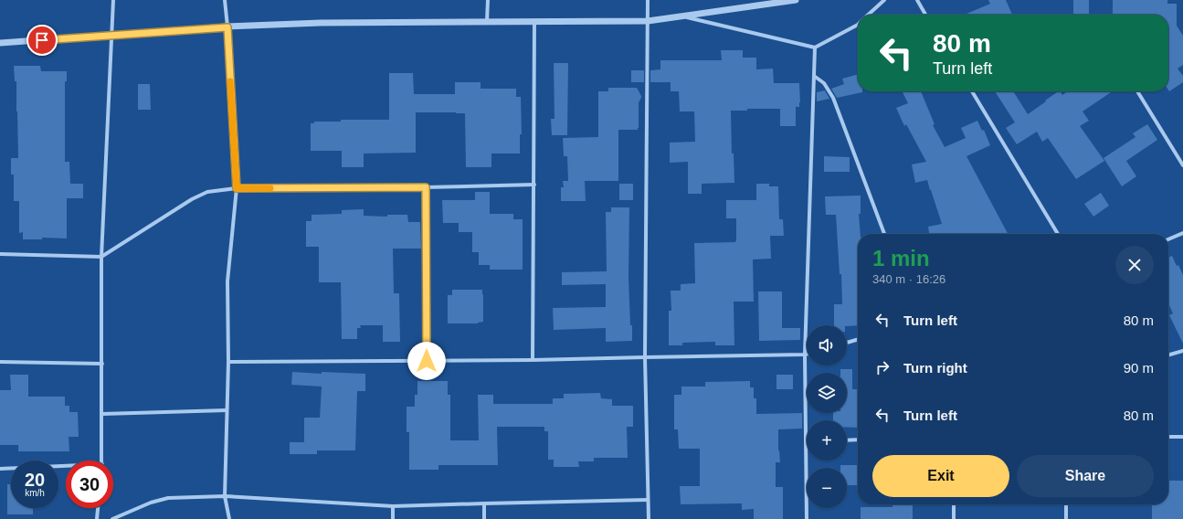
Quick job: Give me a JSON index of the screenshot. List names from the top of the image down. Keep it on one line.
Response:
{"page":{"turn":["80 m","Turn left"],"heading":["1 min","340 m · 16:26"],"list":[{"name":"Turn left","value":"80 m"},{"name":"Turn right","value":"90 m"},{"name":"Turn left","value":"80 m"}],"map_buttons":["+","−"],"buttons":["Exit","Share"],"speed":"20 km/h","limit":"30"}}
